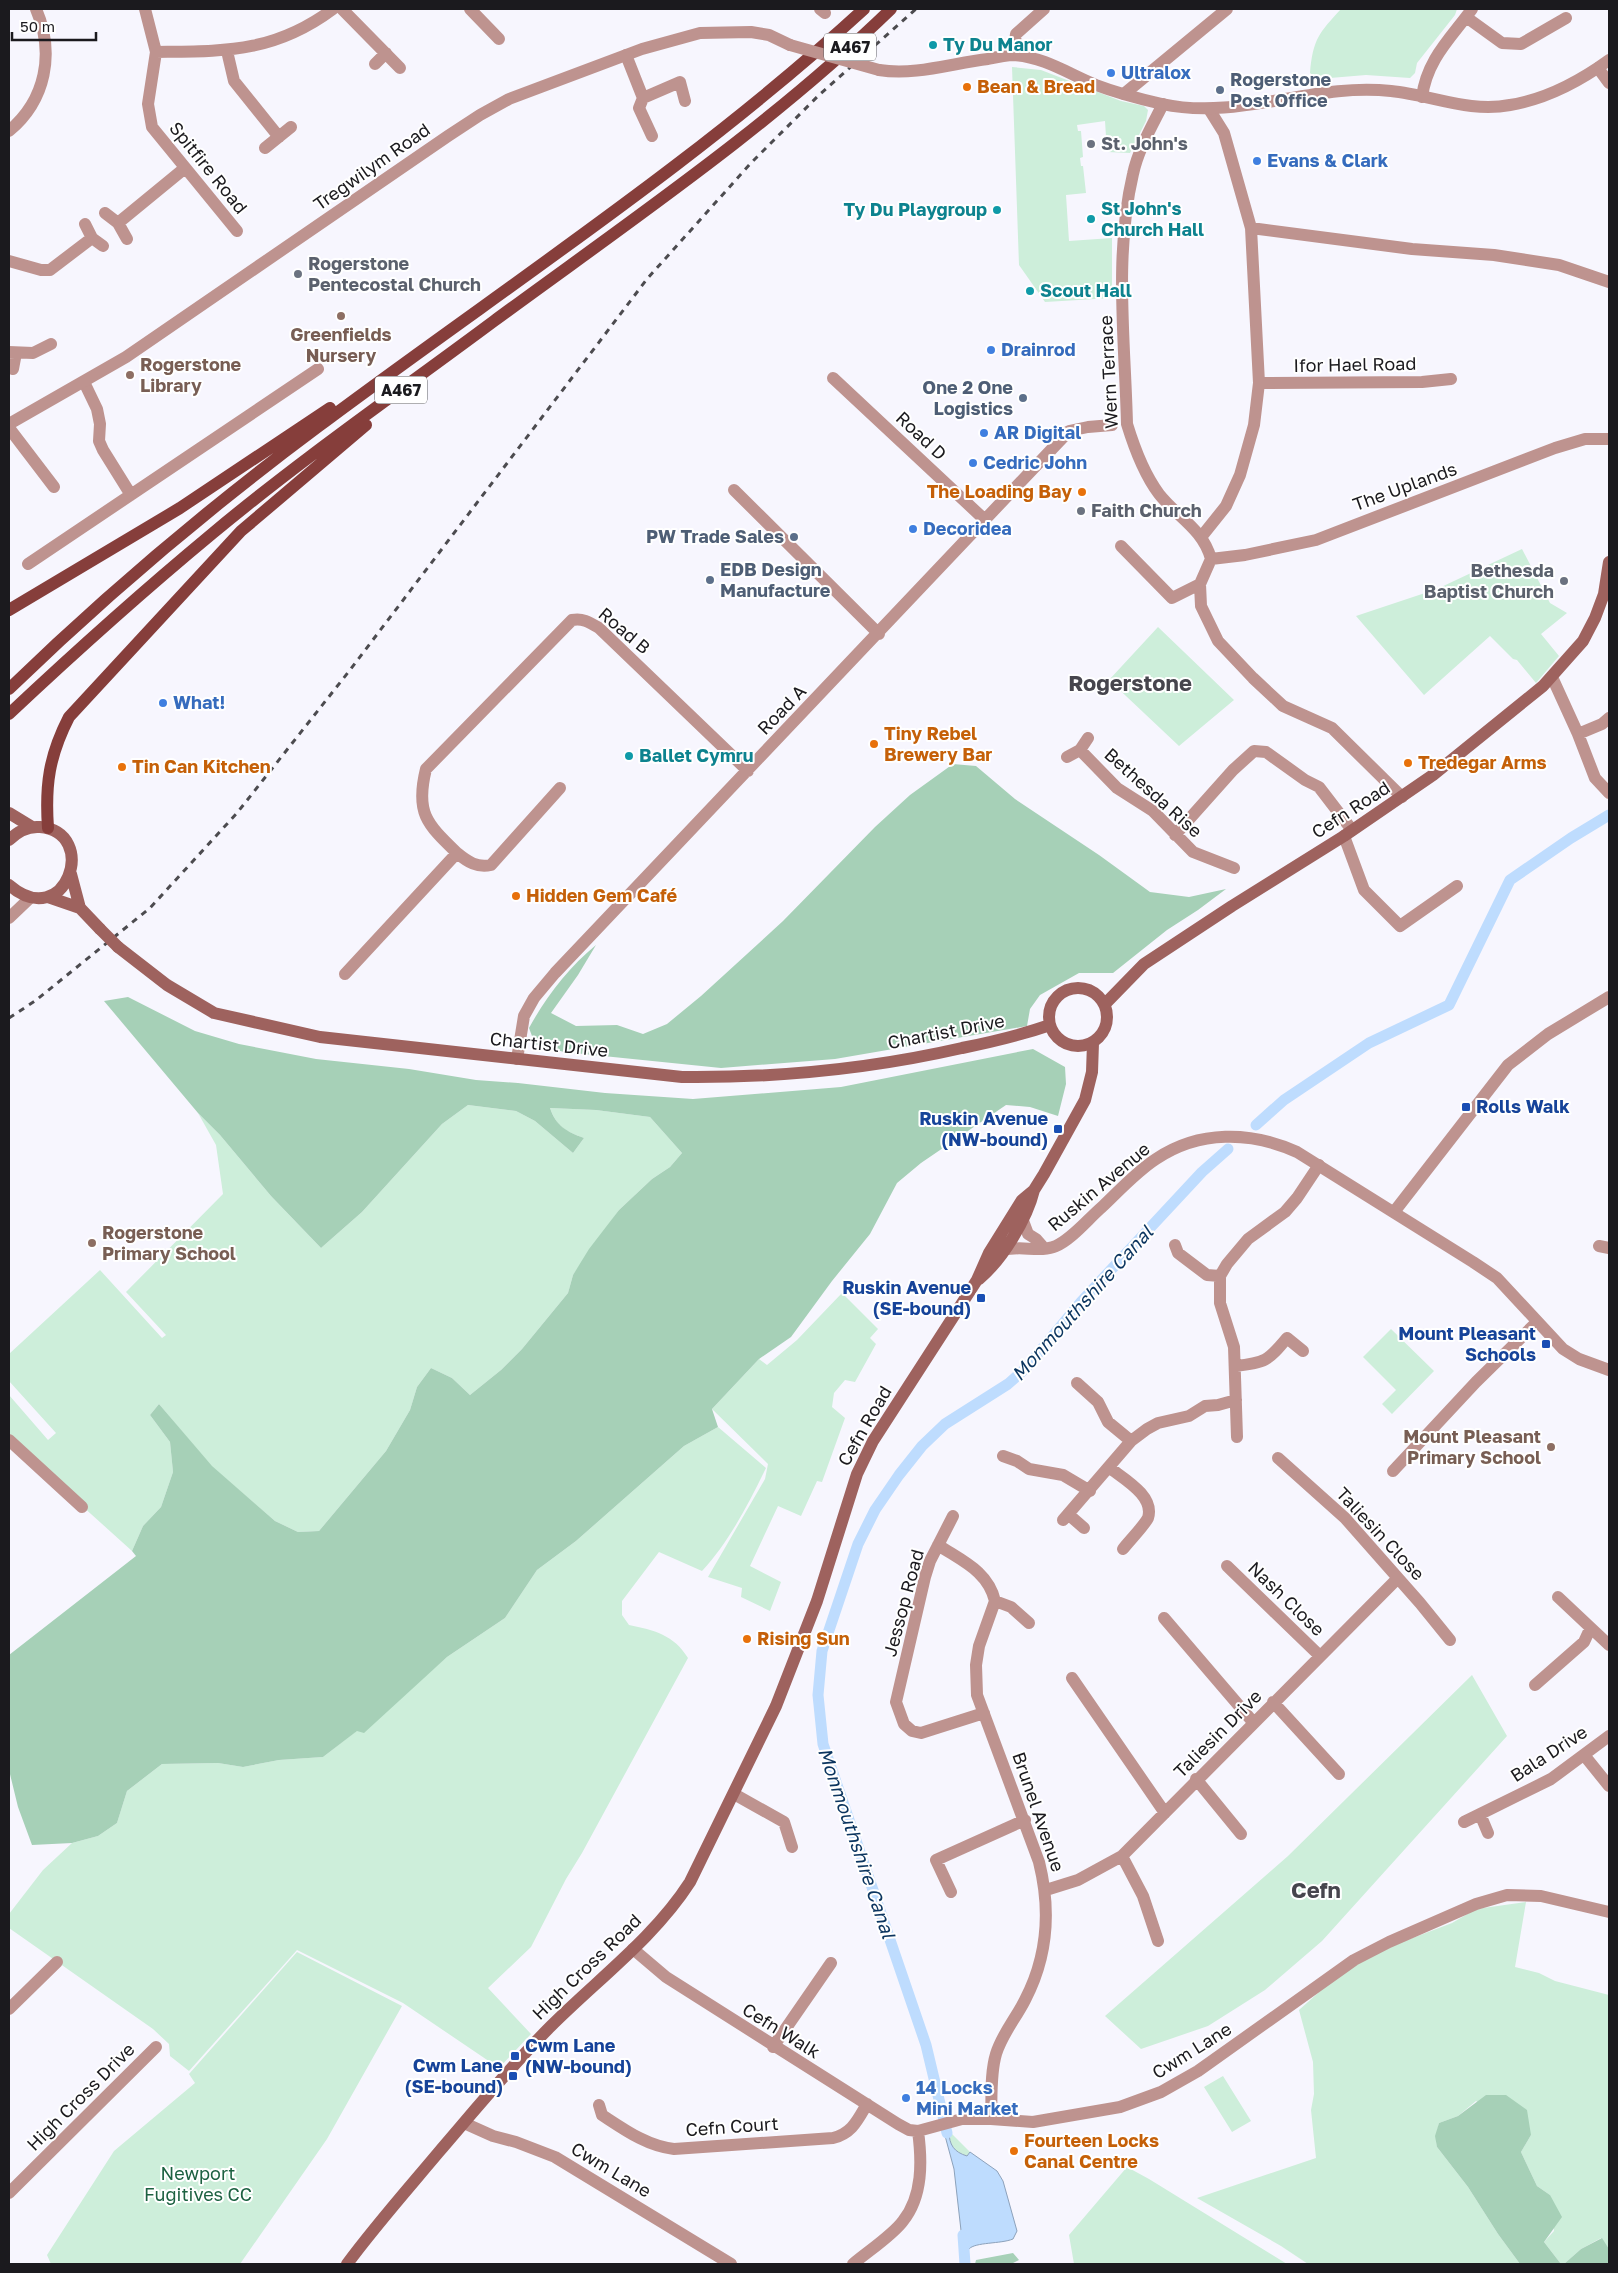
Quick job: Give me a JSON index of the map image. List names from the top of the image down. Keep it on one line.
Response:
{"streets":{"main road":["A467","Cefn Road","Chartist Drive","High Cross Road"],"street":["Tregwilym Road","Spitfire Road","Ifor Hael Road","Wern Terrace","Road D","The Uplands","Road B","Road A","Bethesda Rise","Ruskin Avenue","Taliesin Close","Nash Close","Jessop Road","Taliesin Drive","Bala Drive","Brunel Avenue","Cefn Walk","Cwm Lane","High Cross Drive","Cefn Court"]},"crossings":[["Tregwilym Road","Wern Terrace"],["Wern Terrace","The Uplands"],["Road D","Road A"],["Road B","Road A"],["Road A","Chartist Drive"],["Cefn Road","Chartist Drive"],["Cefn Road","Ruskin Avenue"],["Cefn Road","High Cross Road"],["Taliesin Close","Taliesin Drive"],["Nash Close","Taliesin Drive"],["Jessop Road","Brunel Avenue"],["Taliesin Drive","Brunel Avenue"],["Brunel Avenue","Cwm Lane"],["High Cross Road","Cefn Walk"],["High Cross Road","Cwm Lane"],["Cefn Walk","Cwm Lane"],["Cefn Walk","Cefn Court"]],"districts":["Rogerstone","Cefn"],"water":["Monmouthshire Canal"],"parks":["Newport Fugitives CC"],"places":{"other":["Ty Du Manor","Ultralox","Bean & Bread","Rogerstone Post Office","St. John's","Evans & Clark","Ty Du Playgroup","St John's Church Hall","Rogerstone Pentecostal Church","Scout Hall","Greenfields Nursery","Drainrod","Rogerstone Library","One 2 One Logistics","AR Digital","Cedric John","The Loading Bay","Faith Church","Decoridea","PW Trade Sales","EDB Design Manufacture","Bethesda Baptist Church","What!","Tiny Rebel Brewery Bar","Ballet Cymru","Tredegar Arms","Tin Can Kitchen","Hidden Gem Café","Rogerstone Primary School","Mount Pleasant Primary School","Rising Sun","14 Locks Mini Market","Fourteen Locks Canal Centre"],"transit":["Rolls Walk","Ruskin Avenue (NW-bound)","Ruskin Avenue (SE-bound)","Mount Pleasant Schools","Cwm Lane (NW-bound)","Cwm Lane (SE-bound)"]},"scale_bar":"50 m"}
